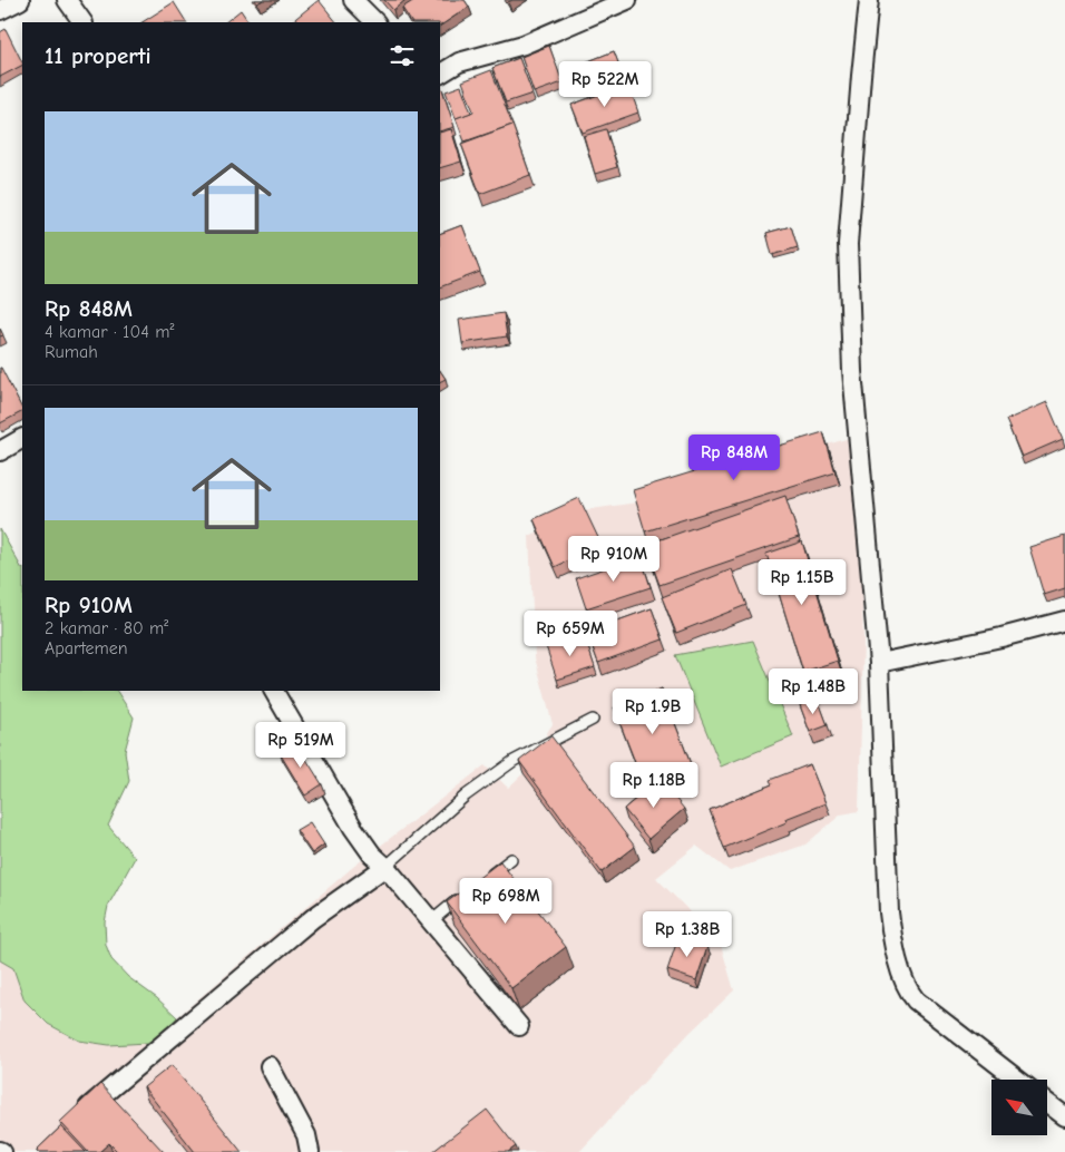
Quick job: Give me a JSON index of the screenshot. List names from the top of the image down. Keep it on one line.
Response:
{"north":"top left","page":{"heading":"11 properti","price":["Rp 522M","Rp 848M","Rp 910M","Rp 1.15B","Rp 659M","Rp 1.48B","Rp 1.9B","Rp 519M","Rp 1.18B","Rp 698M","Rp 1.38B"],"list":[{"name":"Rp 848M","note":"4 kamar · 104 m² · Rumah"},{"name":"Rp 910M","note":"2 kamar · 80 m² · Apartemen"}]}}
